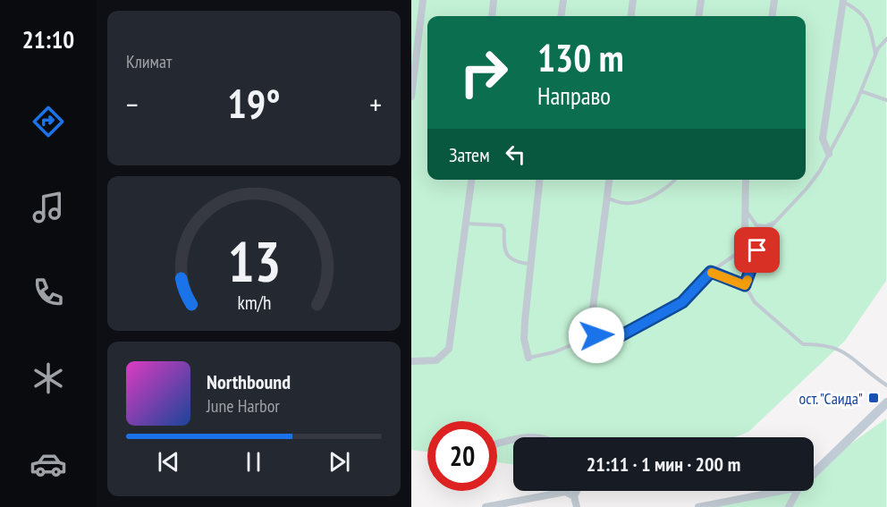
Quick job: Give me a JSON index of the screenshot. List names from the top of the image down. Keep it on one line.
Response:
{"places":{"transit":["ост. \"Саида\""]},"page":{"tabs":"21:10","tile":"Климат","turn":["130 m","Направо"],"heat":["−","19°","+"],"then":"Затем","song":["Northbound","June Harbor"],"limit":"20","trip":"21:11 · 1 мин · 200 m","gauge":["13","km/h"]}}
